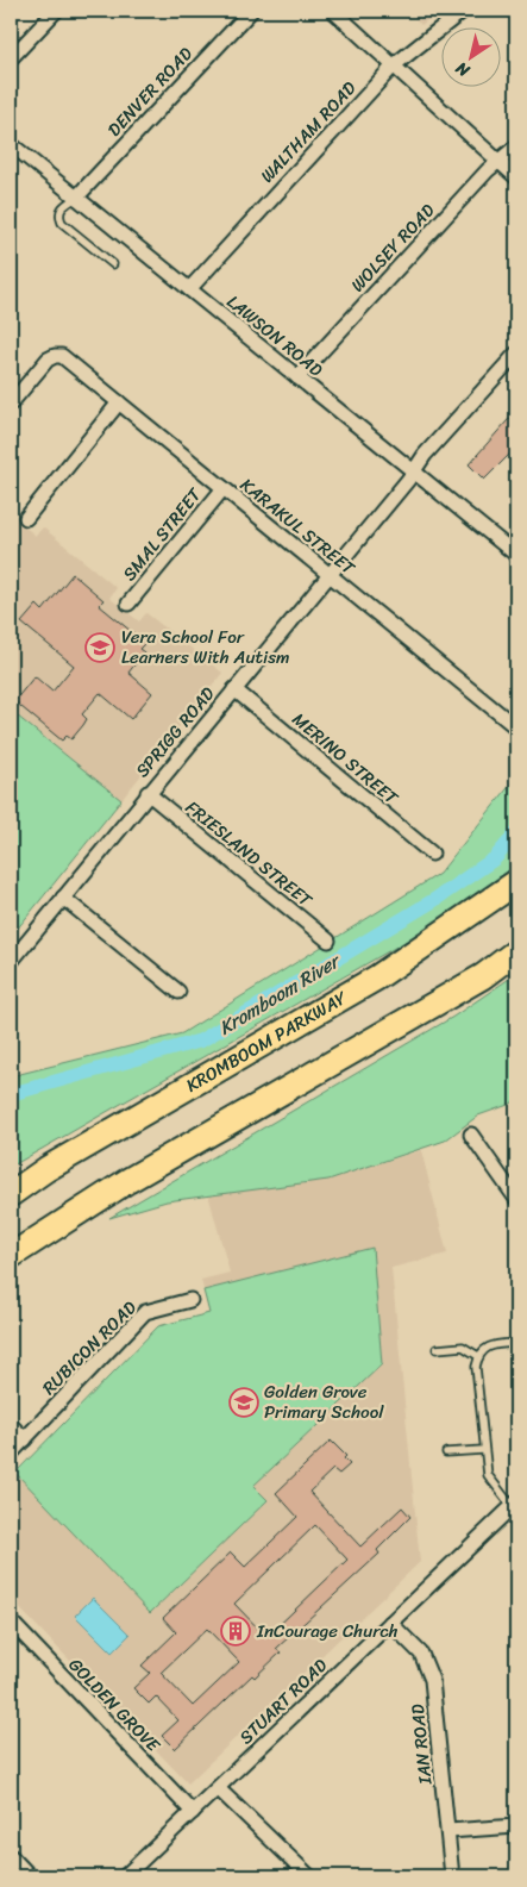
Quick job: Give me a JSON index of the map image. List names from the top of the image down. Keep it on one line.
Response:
{"streets":{"highway":["KROMBOOM PARKWAY"],"street":["DENVER ROAD","WALTHAM ROAD","WOLSEY ROAD","LAWSON ROAD","KARAKUL STREET","SMAL STREET","SPRIGG ROAD","MERINO STREET","FRIESLAND STREET","RUBICON ROAD","STUART ROAD","GOLDEN GROVE","IAN ROAD"]},"crossings":[["DENVER ROAD","LAWSON ROAD"],["WALTHAM ROAD","LAWSON ROAD"],["WOLSEY ROAD","LAWSON ROAD"],["LAWSON ROAD","SPRIGG ROAD"],["KARAKUL STREET","SMAL STREET"],["KARAKUL STREET","SPRIGG ROAD"],["SPRIGG ROAD","MERINO STREET"],["SPRIGG ROAD","FRIESLAND STREET"],["STUART ROAD","GOLDEN GROVE"],["STUART ROAD","IAN ROAD"]],"water":["Kromboom River"],"places":{"school or university":["Vera School For Learners With Autism","Golden Grove Primary School"],"building":["InCourage Church"]},"north":"bottom left"}
